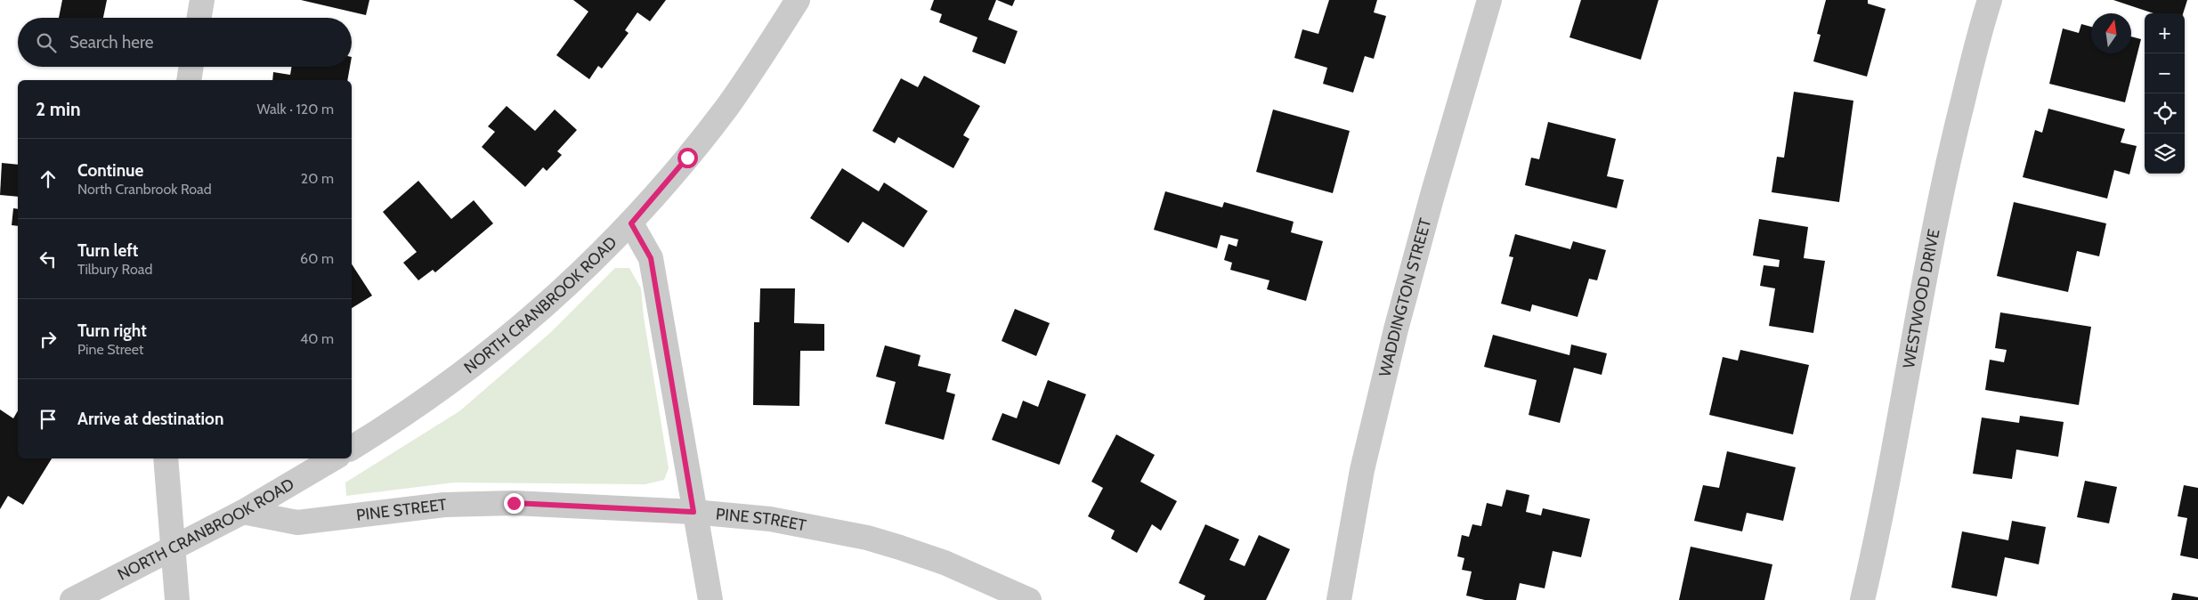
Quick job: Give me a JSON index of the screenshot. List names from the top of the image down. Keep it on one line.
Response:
{"streets":{"street":["WADDINGTON STREET","WESTWOOD DRIVE","NORTH CRANBROOK ROAD","PINE STREET"]},"crossings":[["NORTH CRANBROOK ROAD","PINE STREET"]],"north":"top","page":{"map_buttons":["+","−"],"search":"Search here","heading":["2 min","Walk · 120 m"],"list":[["Continue","North Cranbrook Road","20 m"],["Turn left","Tilbury Road","60 m"],["Turn right","Pine Street","40 m"],"Arrive at destination"]}}
